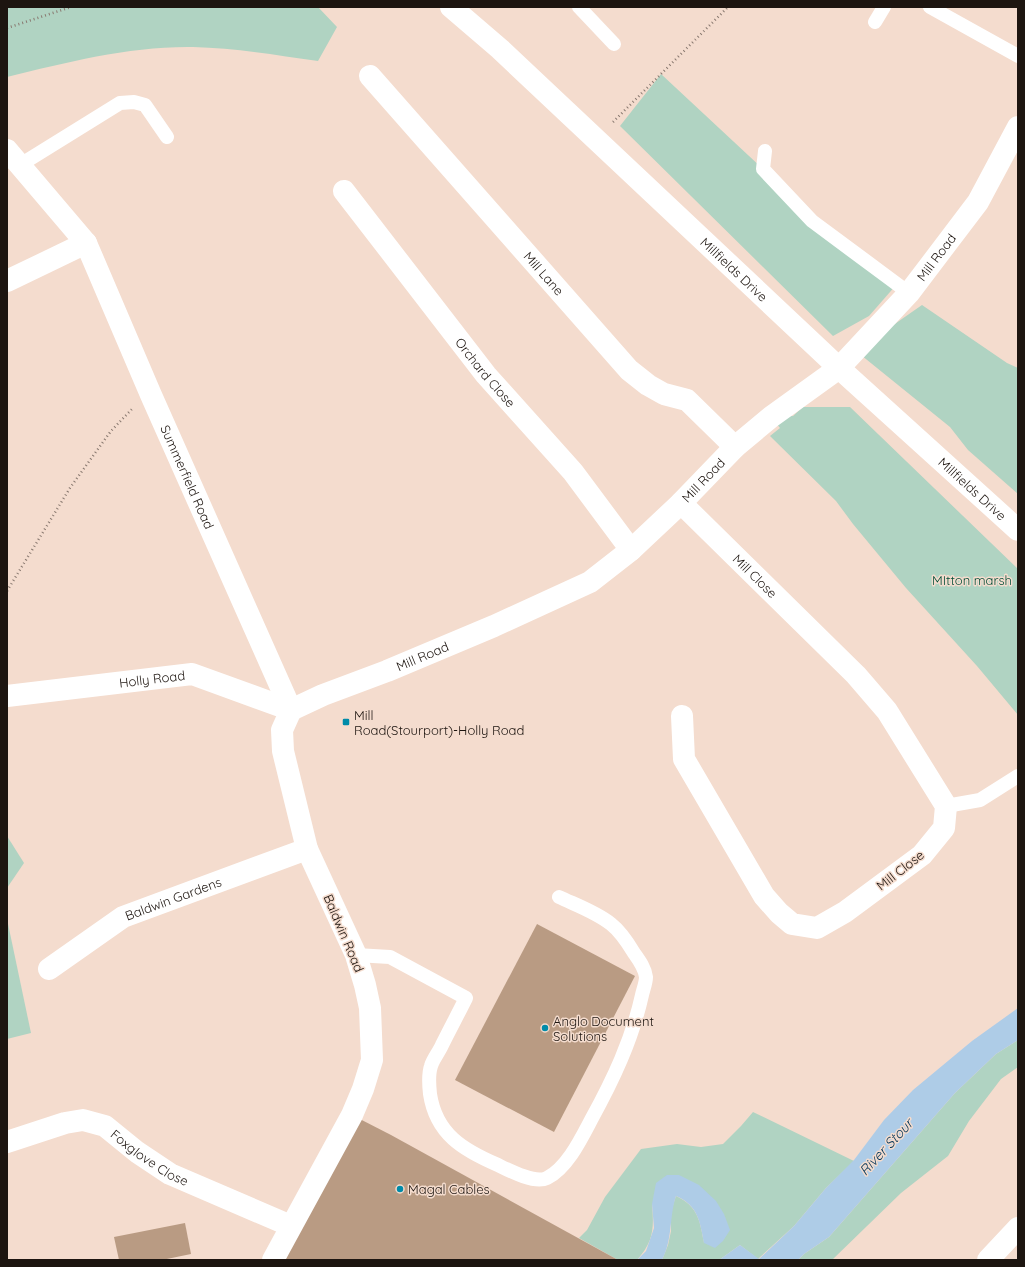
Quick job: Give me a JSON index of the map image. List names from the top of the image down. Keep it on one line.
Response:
{"streets":{"street":["Mill Road","Millfields Drive","Mill Lane","Orchard Close","Summerfield Road","Mill Close","Holly Road","Baldwin Gardens","Baldwin Road","Foxglove Close"]},"crossings":[["Mill Road","Millfields Drive"],["Mill Road","Mill Lane"],["Mill Road","Orchard Close"],["Mill Road","Summerfield Road"],["Mill Road","Mill Close"],["Mill Road","Holly Road"],["Mill Road","Baldwin Road"],["Summerfield Road","Holly Road"],["Summerfield Road","Baldwin Road"],["Holly Road","Baldwin Road"],["Baldwin Gardens","Baldwin Road"],["Baldwin Road","Foxglove Close"]],"water":["River Stour"],"parks":["MItton marsh"],"places":{"transit":["Mill Road(Stourport)-Holly Road"],"other":["Anglo Document Solutions","Magal Cables"]}}
